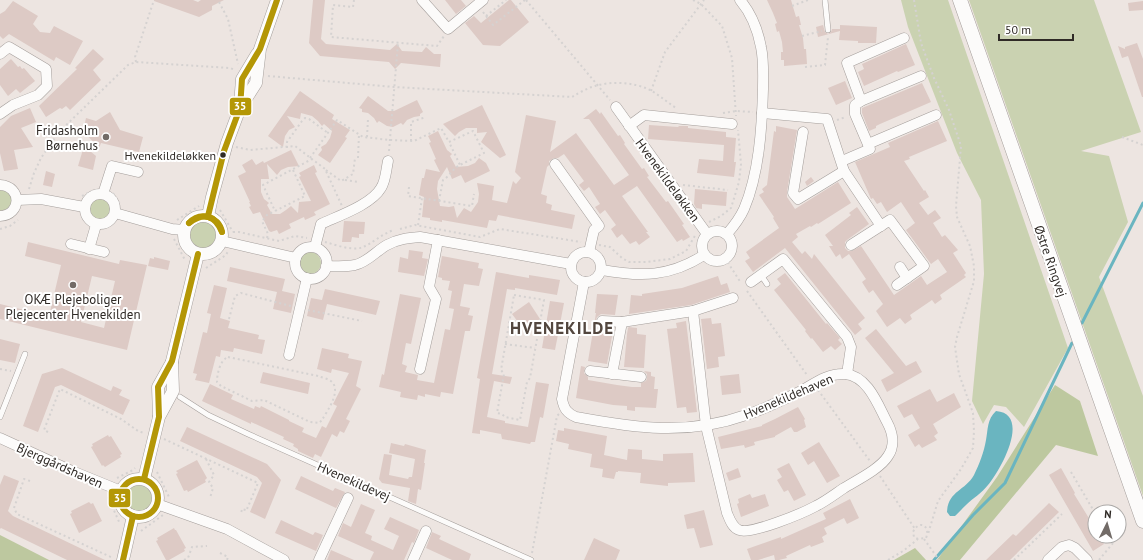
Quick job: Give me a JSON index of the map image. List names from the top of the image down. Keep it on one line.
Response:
{"streets":{"main road":["Østre Ringvej"],"street":["Hvenekildeløkken","Hvenekildehaven","Bjerggårdshaven"],"lane":["Hvenekildevej"]},"districts":["HVENEKILDE"],"places":["Fridasholm Børnehus","Hvenekildeløkken","OKÆ Plejeboliger Plejecenter Hvenekilden"],"lines":["transit line 35"],"scale_bar":"50 m","north":"top"}
